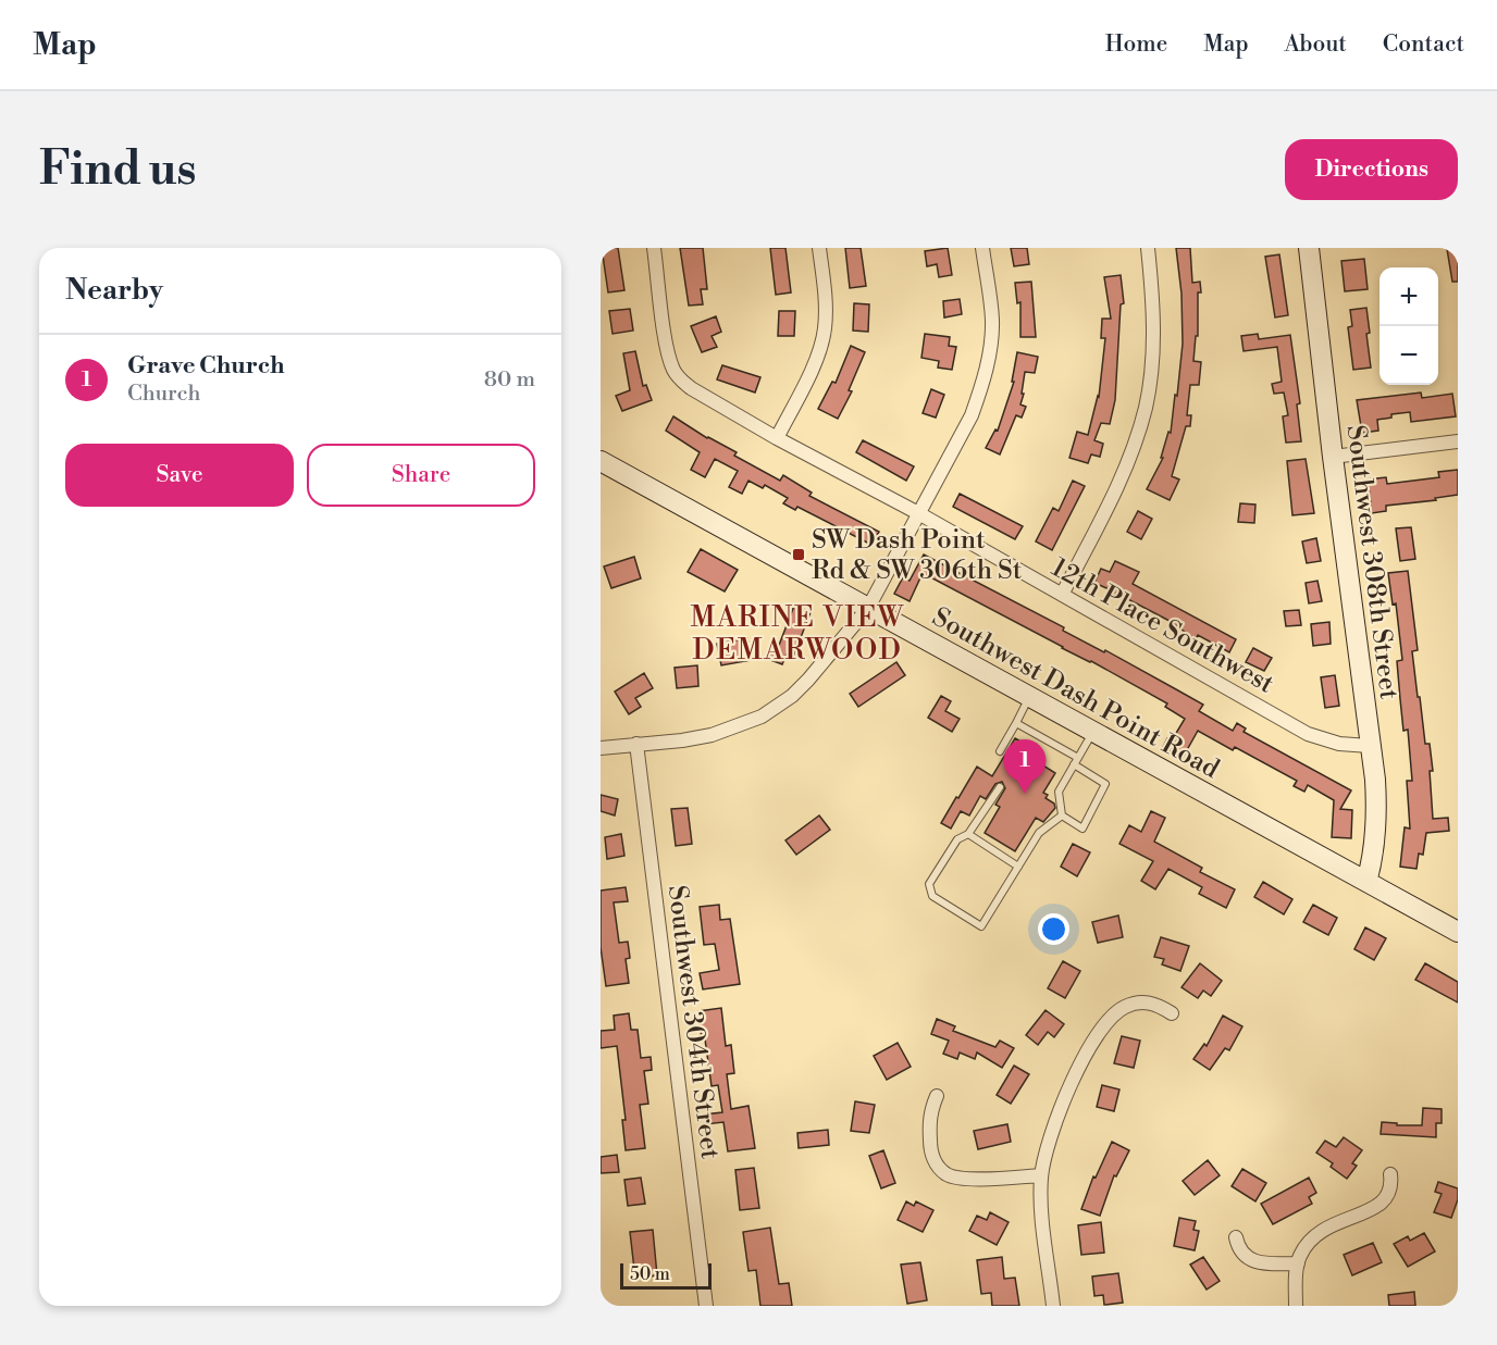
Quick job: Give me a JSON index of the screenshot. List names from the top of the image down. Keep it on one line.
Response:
{"streets":{"main road":["Southwest 308th Street","Southwest Dash Point Road"],"street":["12th Place Southwest","Southwest 304th Street"]},"crossings":[["Southwest 308th Street","12th Place Southwest"],["Southwest 308th Street","Southwest Dash Point Road"]],"districts":["MARINE VIEW DEMARWOOD"],"places":{"transit":["SW Dash Point Rd & SW 306th St"]},"scale_bar":"50 m","page":{"header":"Map","nav":["Home","Map","About","Contact"],"buttons":["Directions",["Save","Share"]],"title":"Find us","heading":"Nearby","map_buttons":["+","−"],"list":[{"mark":"1","name":"Grave Church","note":"Church","value":"80 m"}],"pins":"1","scale":"50 m"}}
